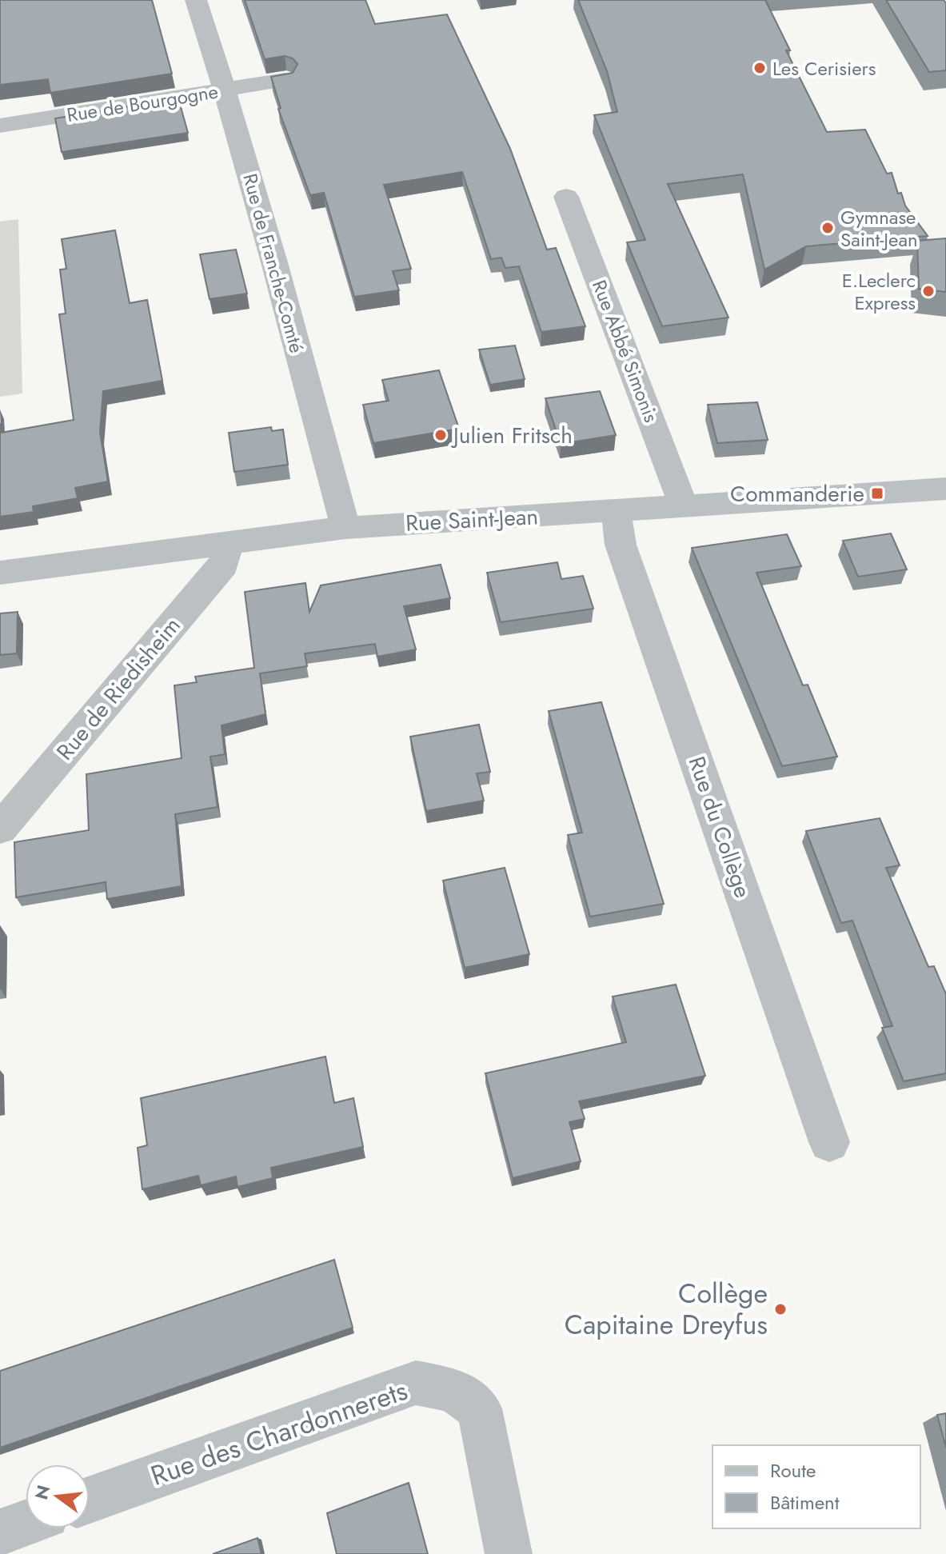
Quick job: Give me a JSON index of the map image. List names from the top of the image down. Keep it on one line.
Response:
{"streets":{"street":["Rue de Bourgogne","Rue de Franche-Comté","Rue Abbé Simonis","Rue Saint-Jean","Rue de Riedisheim","Rue du Collège","Rue des Chardonnerets"]},"crossings":[["Rue de Bourgogne","Rue de Franche-Comté"],["Rue de Franche-Comté","Rue Saint-Jean"],["Rue Abbé Simonis","Rue Saint-Jean"],["Rue Saint-Jean","Rue de Riedisheim"],["Rue Saint-Jean","Rue du Collège"]],"places":{"other":["Les Cerisiers","Gymnase Saint-Jean","E.Leclerc Express","Julien Fritsch","Collège Capitaine Dreyfus"],"transit":["Commanderie"]},"legend":["Route","Bâtiment"],"north":"left"}
